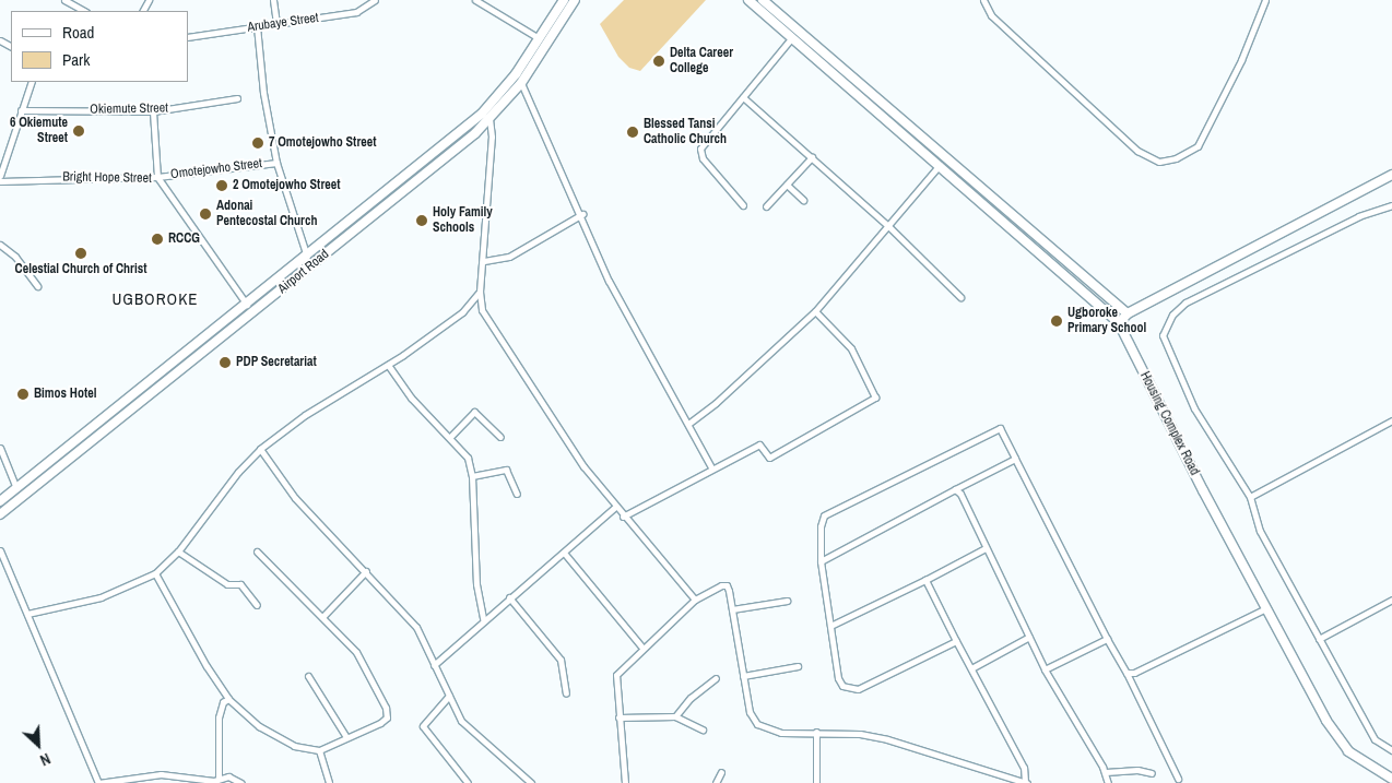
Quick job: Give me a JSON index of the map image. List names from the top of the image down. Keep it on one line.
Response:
{"streets":{"street":["Arubaye Street","Okiemute Street","Omotejowho Street","Bright Hope Street","Airport Road","Housing Complex Road"]},"crossings":[["Omotejowho Street","Bright Hope Street"],["Bright Hope Street","Airport Road"]],"districts":["UGBOROKE"],"places":["Delta Career College","6 Okiemute Street","Blessed Tansi Catholic Church","7 Omotejowho Street","2 Omotejowho Street","Adonai Pentecostal Church","Holy Family Schools","RCCG","Celestial Church of Christ","Ugboroke Primary School","PDP Secretariat","Bimos Hotel"],"legend":["Road","Park"],"north":"bottom right"}
